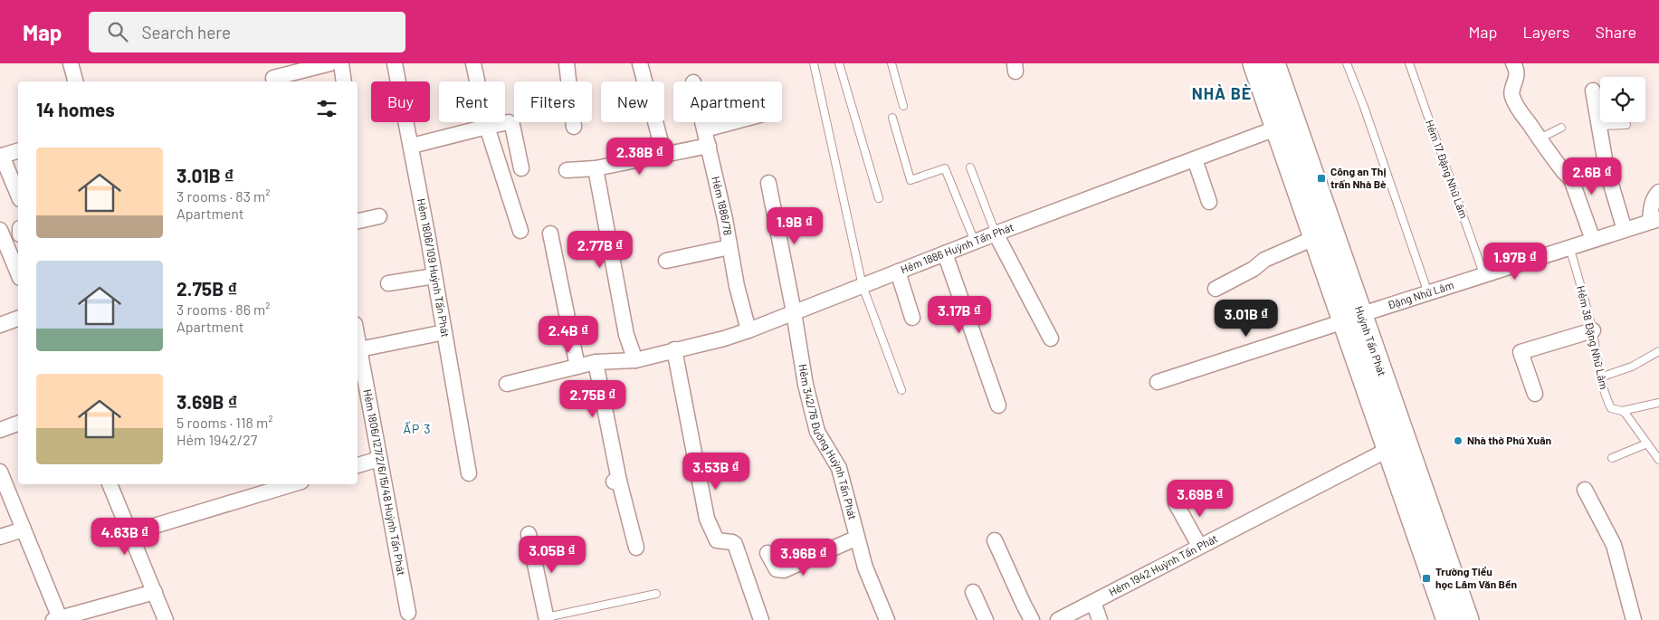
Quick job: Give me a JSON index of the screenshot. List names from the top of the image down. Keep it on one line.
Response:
{"streets":{"main road":["Huỳnh Tấn Phát"],"street":["Hẻm 1886/78","Hẻm 1886 Huỳnh Tấn Phát","Hẻm 1806/109 Huỳnh Tấn Phát","Đặng Nhữ Lâm","Hẻm 342/76 Đường Huỳnh Tấn Phát","Hẻm 1806/127/2/6/15/48 Huỳnh Tấn Phát","Hẻm 1942 Huỳnh Tấn Phát"],"lane":["Hẻm 17 Đặng Nhữ Lâm","Hẻm 38 Đặng Nhữ Lâm"]},"crossings":[["Hẻm 17 Đặng Nhữ Lâm","Đặng Nhữ Lâm"],["Hẻm 1886/78","Hẻm 1886 Huỳnh Tấn Phát"],["Hẻm 1886 Huỳnh Tấn Phát","Huỳnh Tấn Phát"],["Hẻm 1886 Huỳnh Tấn Phát","Hẻm 342/76 Đường Huỳnh Tấn Phát"],["Đặng Nhữ Lâm","Hẻm 38 Đặng Nhữ Lâm"],["Đặng Nhữ Lâm","Huỳnh Tấn Phát"],["Huỳnh Tấn Phát","Hẻm 1942 Huỳnh Tấn Phát"]],"districts":["NHÀ BÈ","ẤP 3"],"places":{"transit":["Công an Thị trấn Nhà Bè","Trường Tiểu học Lâm Văn Bền"],"other":["Nhà thờ Phú Xuân"]},"page":{"header":"Map","search":"Search here","nav":["Map","Layers","Share"],"chip":["Buy","Rent","Filters","New","Apartment"],"heading":"14 homes","list":[{"name":"3.01B ₫","note":"3 rooms · 83 m² · Apartment"},{"name":"2.75B ₫","note":"3 rooms · 86 m² · Apartment"},{"name":"3.69B ₫","note":"5 rooms · 118 m² · Hẻm 1942/27"}],"price":["2.38B ₫","2.6B ₫","1.9B ₫","2.77B ₫","1.97B ₫","3.17B ₫","3.01B ₫","2.4B ₫","2.75B ₫","3.53B ₫","3.69B ₫","4.63B ₫","3.05B ₫","3.96B ₫"]}}
